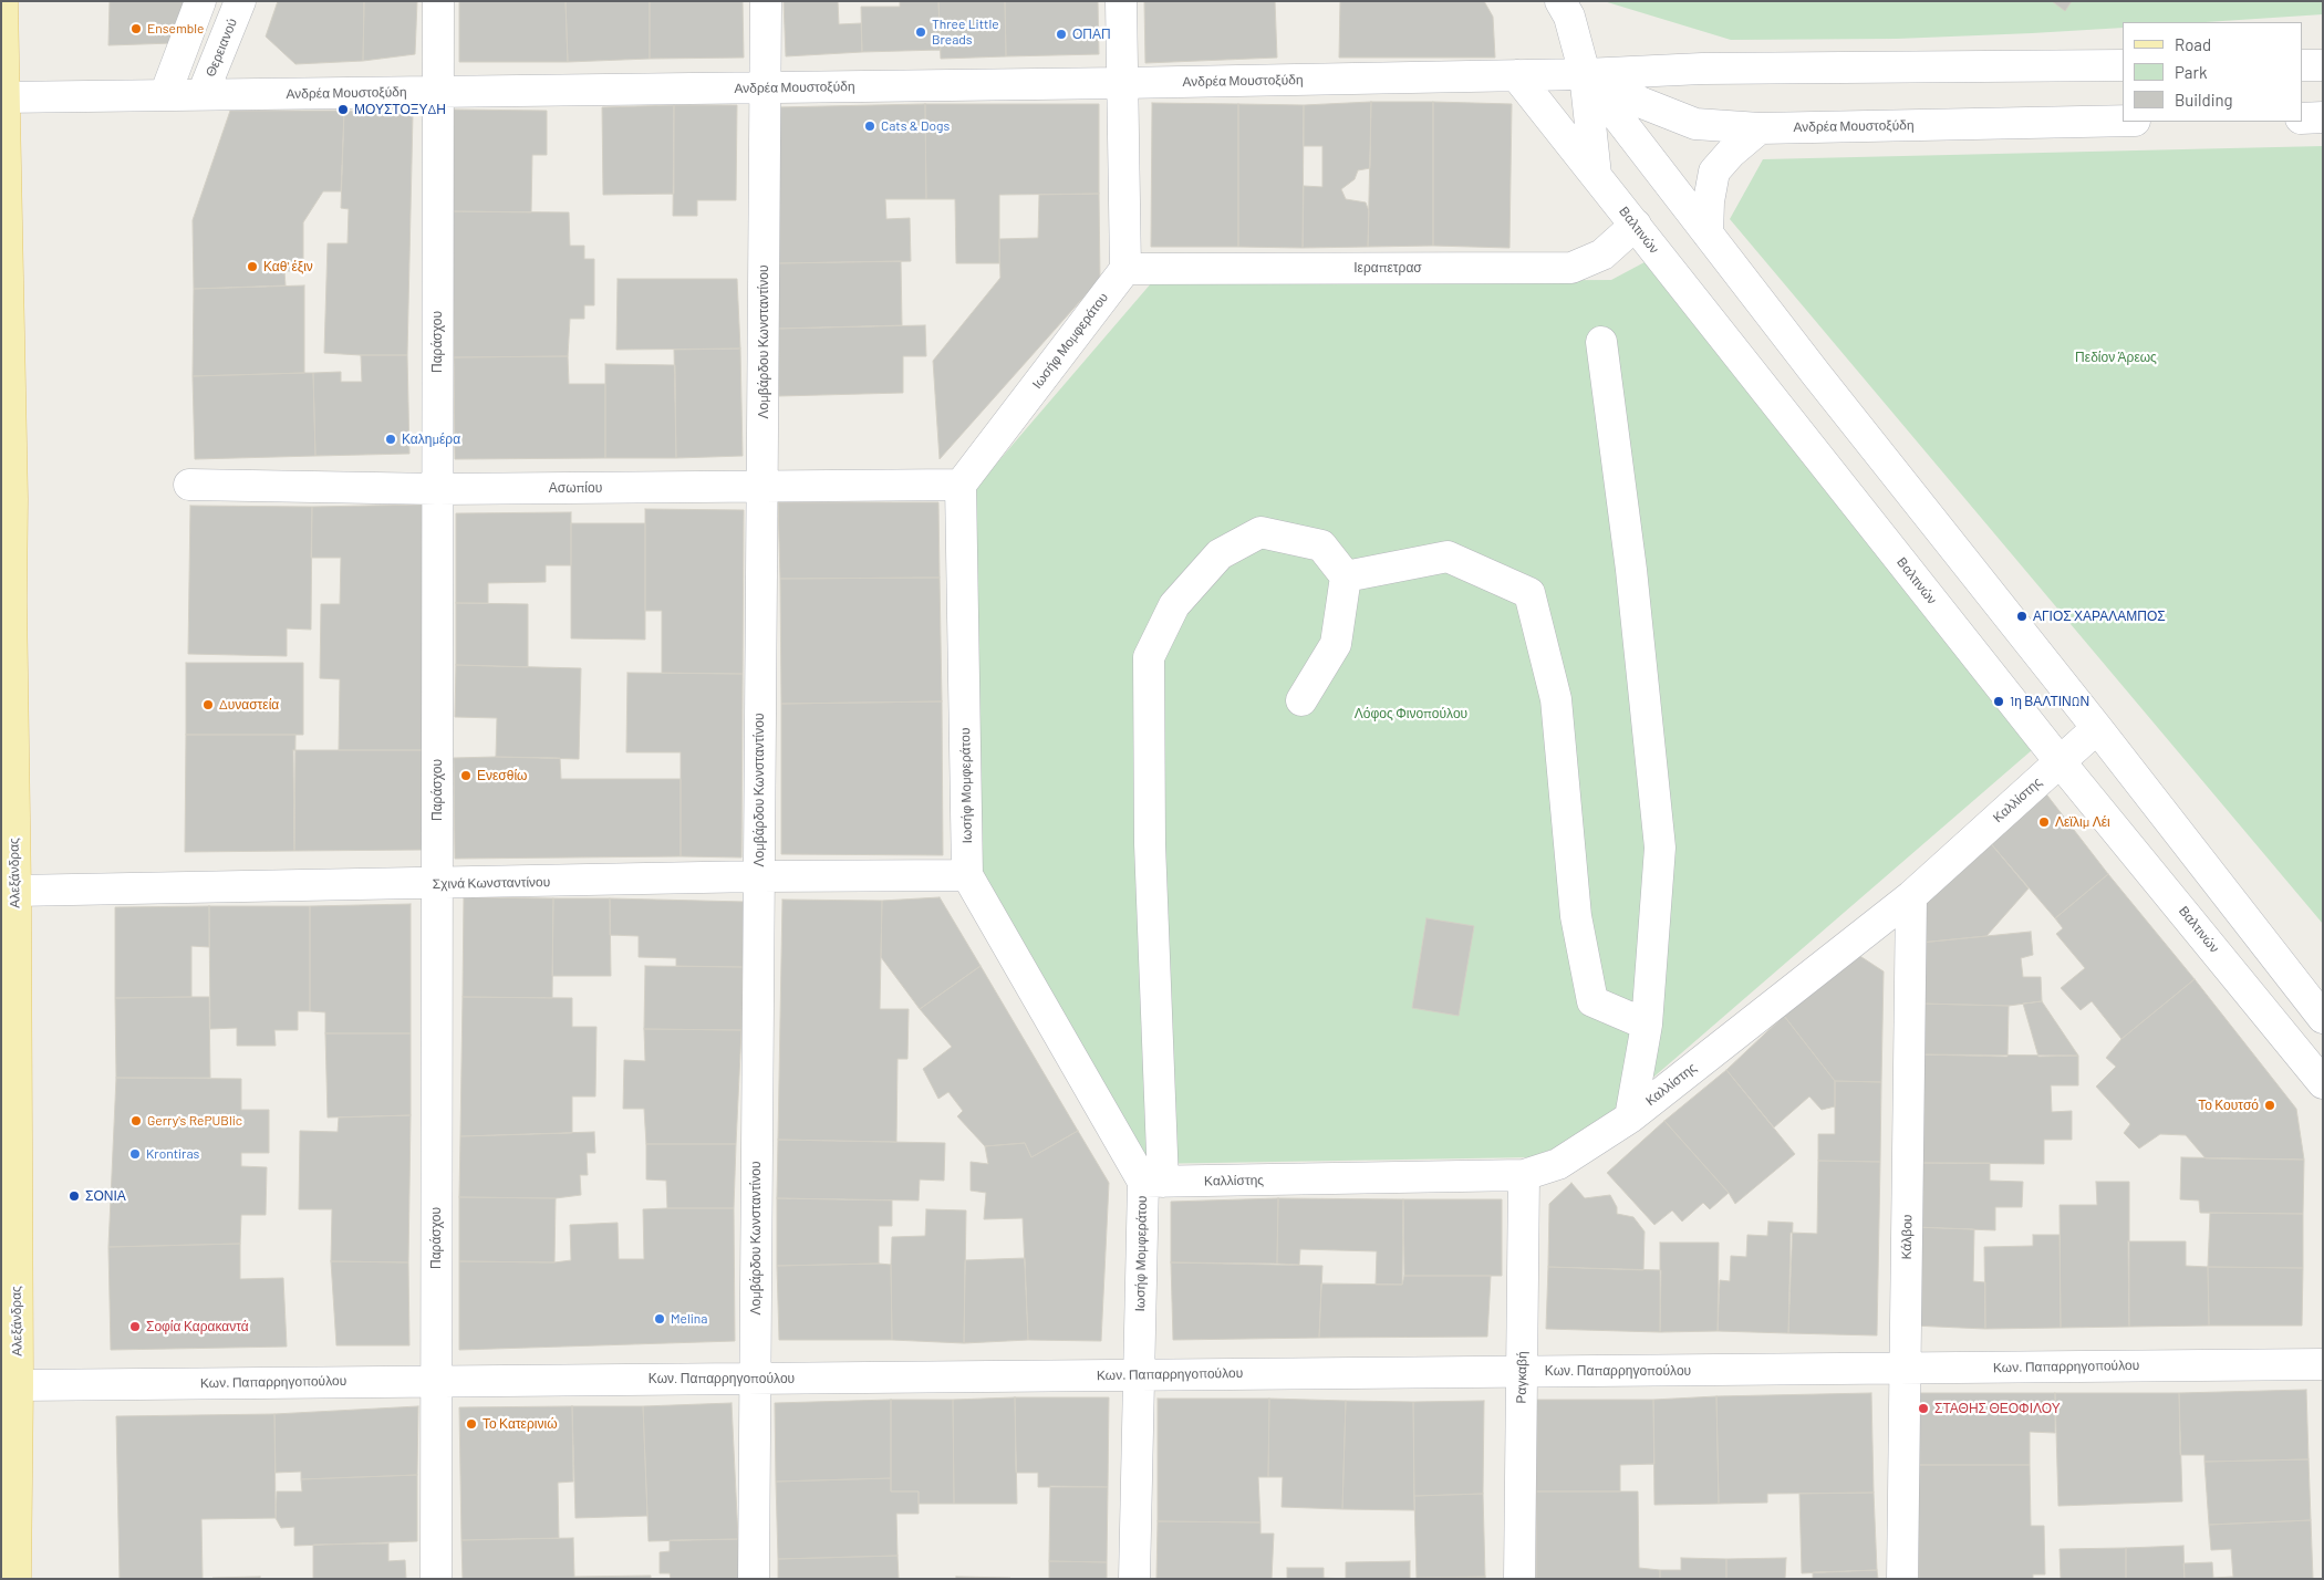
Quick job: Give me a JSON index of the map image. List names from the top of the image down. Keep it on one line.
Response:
{"streets":{"main road":["Αλεξάνδρας"],"street":["Θερειανού","Ανδρέα Μουστοξύδη","Βαλτινών","Ιεραπετρασ","Ιωσήφ Μομφεράτου","Παράσχου","Λομβάρδου Κωνσταντίνου","Ασωπίου","Καλλίστης","Σχινά Κωνσταντίνου","Κάλβου","Κων. Παπαρρηγοπούλου","Ραγκαβή"]},"crossings":[["Θερειανού","Ανδρέα Μουστοξύδη"],["Ανδρέα Μουστοξύδη","Βαλτινών"],["Ανδρέα Μουστοξύδη","Παράσχου"],["Ανδρέα Μουστοξύδη","Λομβάρδου Κωνσταντίνου"],["Ανδρέα Μουστοξύδη","Αλεξάνδρας"],["Βαλτινών","Ιεραπετρασ"],["Βαλτινών","Καλλίστης"],["Ιεραπετρασ","Ιωσήφ Μομφεράτου"],["Ιωσήφ Μομφεράτου","Ασωπίου"],["Ιωσήφ Μομφεράτου","Καλλίστης"],["Ιωσήφ Μομφεράτου","Σχινά Κωνσταντίνου"],["Ιωσήφ Μομφεράτου","Κων. Παπαρρηγοπούλου"],["Παράσχου","Ασωπίου"],["Παράσχου","Σχινά Κωνσταντίνου"],["Παράσχου","Κων. Παπαρρηγοπούλου"],["Λομβάρδου Κωνσταντίνου","Ασωπίου"],["Λομβάρδου Κωνσταντίνου","Σχινά Κωνσταντίνου"],["Λομβάρδου Κωνσταντίνου","Κων. Παπαρρηγοπούλου"],["Καλλίστης","Κάλβου"],["Καλλίστης","Ραγκαβή"],["Αλεξάνδρας","Σχινά Κωνσταντίνου"],["Αλεξάνδρας","Κων. Παπαρρηγοπούλου"],["Κάλβου","Κων. Παπαρρηγοπούλου"],["Κων. Παπαρρηγοπούλου","Ραγκαβή"]],"parks":["Πεδίον Άρεως","Λόφος Φινοπούλου"],"places":["Ensemble","Three Little Breads","ΟΠΑΠ","ΜΟΥΣΤΟΞΥΔΗ","Cats & Dogs","Καθ' έξιν","Καλημέρα","ΑΓΙΟΣ ΧΑΡΑΛΑΜΠΟΣ","1η ΒΑΛΤΙΝΩΝ","Δυναστεία","Ενεσθίω","Λεϊλιμ Λέι","Το Κουτσό","Gerry's RePUBlic","Krontiras","ΣΟΝΙΑ","Melina","Σοφία Καρακαντά","ΣΤΑΘΗΣ ΘΕΟΦΙΛΟΥ","Το Κατερινιώ"],"legend":["Road","Park","Building"]}
